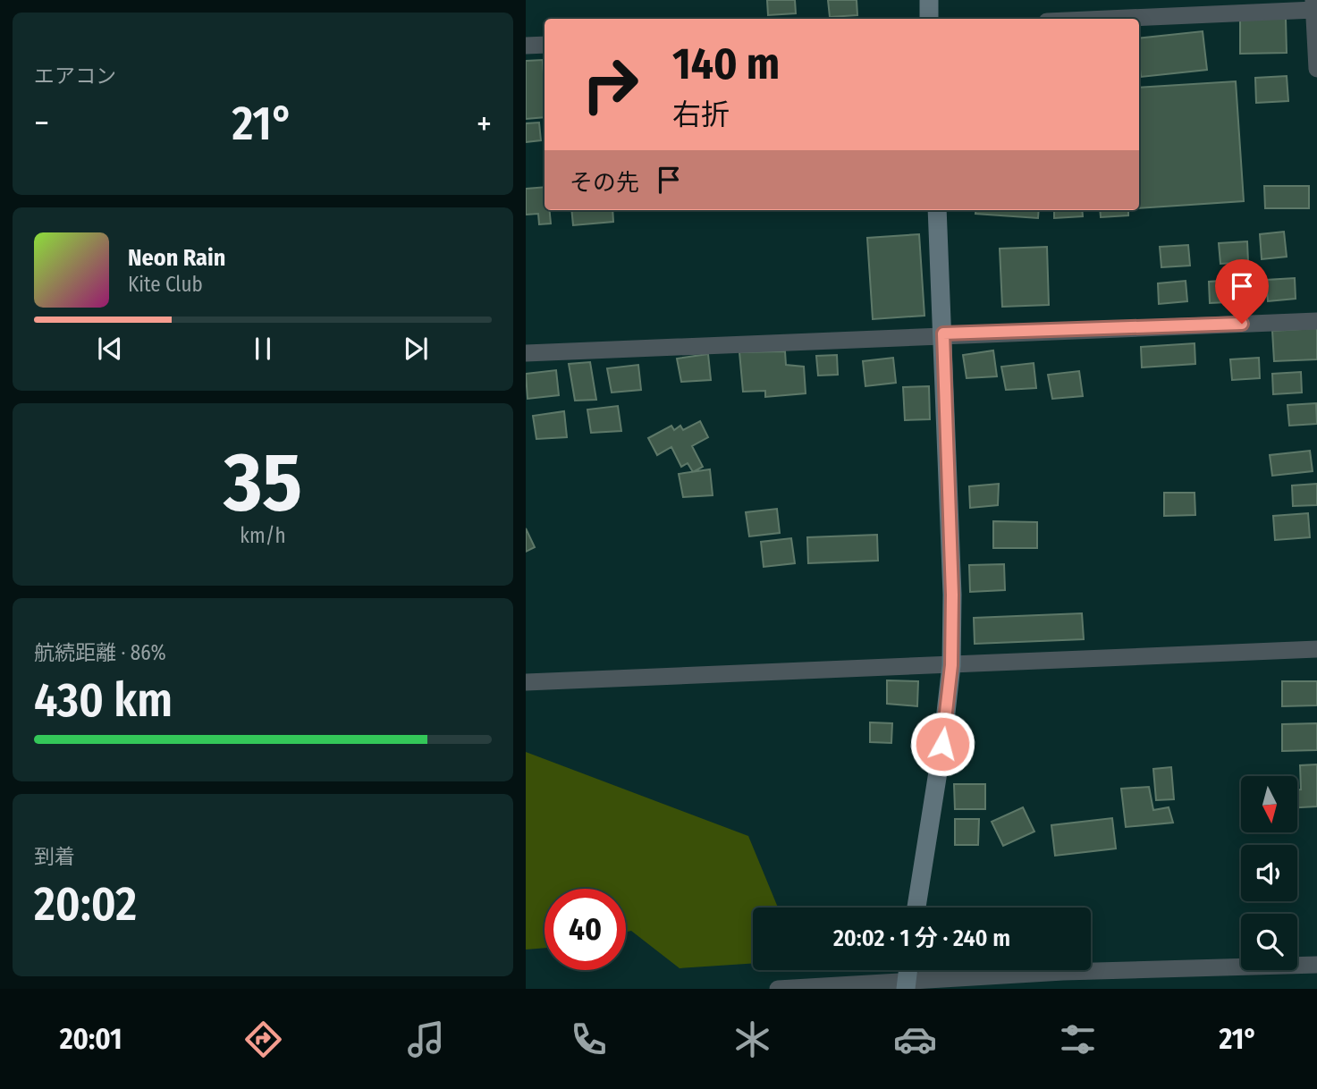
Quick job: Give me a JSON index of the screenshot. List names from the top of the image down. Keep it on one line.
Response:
{"north":"bottom","page":{"tile":["エアコン",["35","km/h"],["航続距離 · 86%","430 km"],["到着","20:02"]],"turn":["140 m","右折"],"heat":["−","21°","+"],"then":"その先","song":["Neon Rain","Kite Club"],"limit":"40","trip":"20:02 · 1 分 · 240 m","tabs":["20:01","21°"]}}
